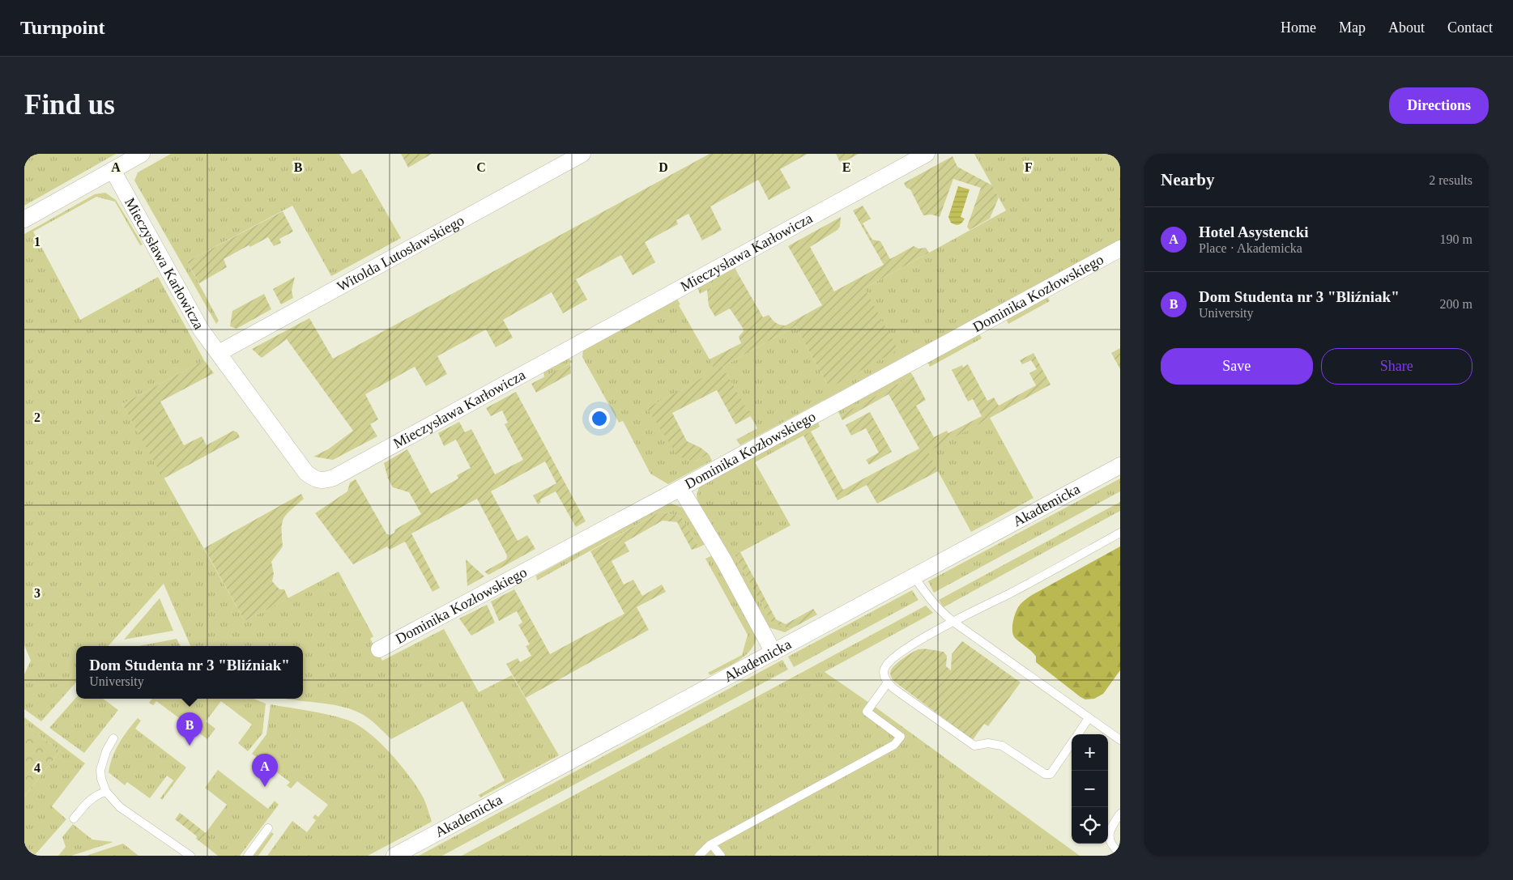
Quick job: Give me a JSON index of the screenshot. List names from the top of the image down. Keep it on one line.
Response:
{"streets":{"street":["Mieczysława Karłowicza","Witolda Lutosławskiego","Dominika Kozłowskiego","Akademicka"]},"crossings":[["Mieczysława Karłowicza","Witolda Lutosławskiego"]],"page":{"header":"Turnpoint","nav":["Home","Map","About","Contact"],"buttons":["Directions",["Save","Share"]],"title":"Find us","heading":["Nearby","2 results"],"list":[{"mark":"A","name":"Hotel Asystencki","note":"Place · Akademicka","value":"190 m"},{"mark":"B","name":"Dom Studenta nr 3 \"Bliźniak\"","note":"University","value":"200 m"}],"popup":["Dom Studenta nr 3 \"Bliźniak\"","University"],"pins":["B","A"],"map_buttons":["+","−"]},"grid":{"columns":["A","B","C","D","E","F"],"rows":["1","2","3","4"]}}
